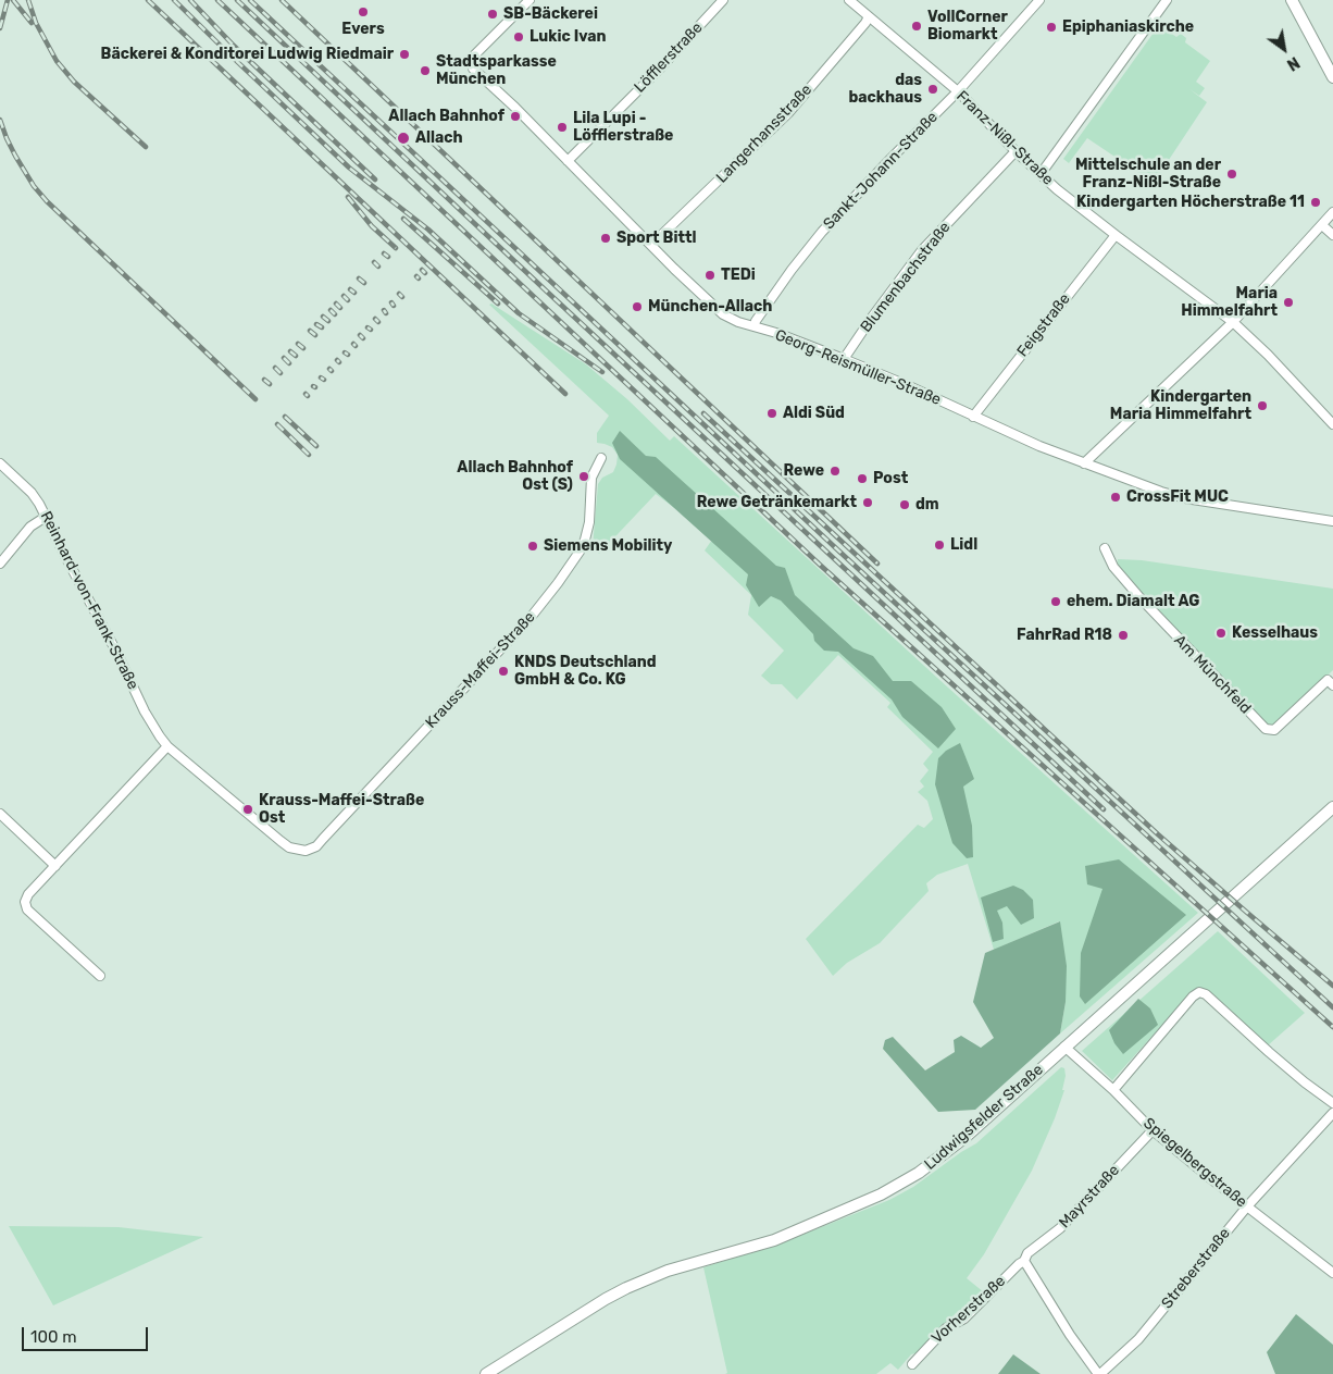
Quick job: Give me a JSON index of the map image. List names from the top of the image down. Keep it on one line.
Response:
{"streets":{"street":["Löfflerstraße","Langerhansstraße","Franz-Nißl-Straße","Sankt-Johann-Straße","Blumenbachstraße","Feigstraße","Georg-Reismüller-Straße","Reinhard-von-Frank-Straße","Krauss-Maffei-Straße","Am Münchfeld","Ludwigsfelder Straße","Spiegelbergstraße","Mayrstraße","Streberstraße","Vorherstraße"]},"crossings":[["Löfflerstraße","Georg-Reismüller-Straße"],["Langerhansstraße","Franz-Nißl-Straße"],["Langerhansstraße","Georg-Reismüller-Straße"],["Franz-Nißl-Straße","Sankt-Johann-Straße"],["Franz-Nißl-Straße","Blumenbachstraße"],["Franz-Nißl-Straße","Feigstraße"],["Sankt-Johann-Straße","Georg-Reismüller-Straße"],["Blumenbachstraße","Georg-Reismüller-Straße"],["Feigstraße","Georg-Reismüller-Straße"],["Reinhard-von-Frank-Straße","Krauss-Maffei-Straße"],["Ludwigsfelder Straße","Spiegelbergstraße"],["Spiegelbergstraße","Mayrstraße"],["Spiegelbergstraße","Streberstraße"],["Mayrstraße","Vorherstraße"]],"places":["Evers","SB-Bäckerei","VollCorner Biomarkt","Epiphaniaskirche","Lukic Ivan","Bäckerei & Konditorei Ludwig Riedmair","Stadtsparkasse München","das backhaus","Allach Bahnhof","Lila Lupi - Löfflerstraße","Allach","Mittelschule an der Franz-Nißl-Straße","Kindergarten Höcherstraße 11","Sport Bittl","TEDi","Maria Himmelfahrt","München-Allach","Kindergarten Maria Himmelfahrt","Aldi Süd","Rewe","Allach Bahnhof Ost (S)","Post","CrossFit MUC","Rewe Getränkemarkt","dm","Lidl","Siemens Mobility","ehem. Diamalt AG","Kesselhaus","FahrRad R18","KNDS Deutschland GmbH & Co. KG","Krauss-Maffei-Straße Ost"],"scale_bar":"100 m","north":"bottom right"}
